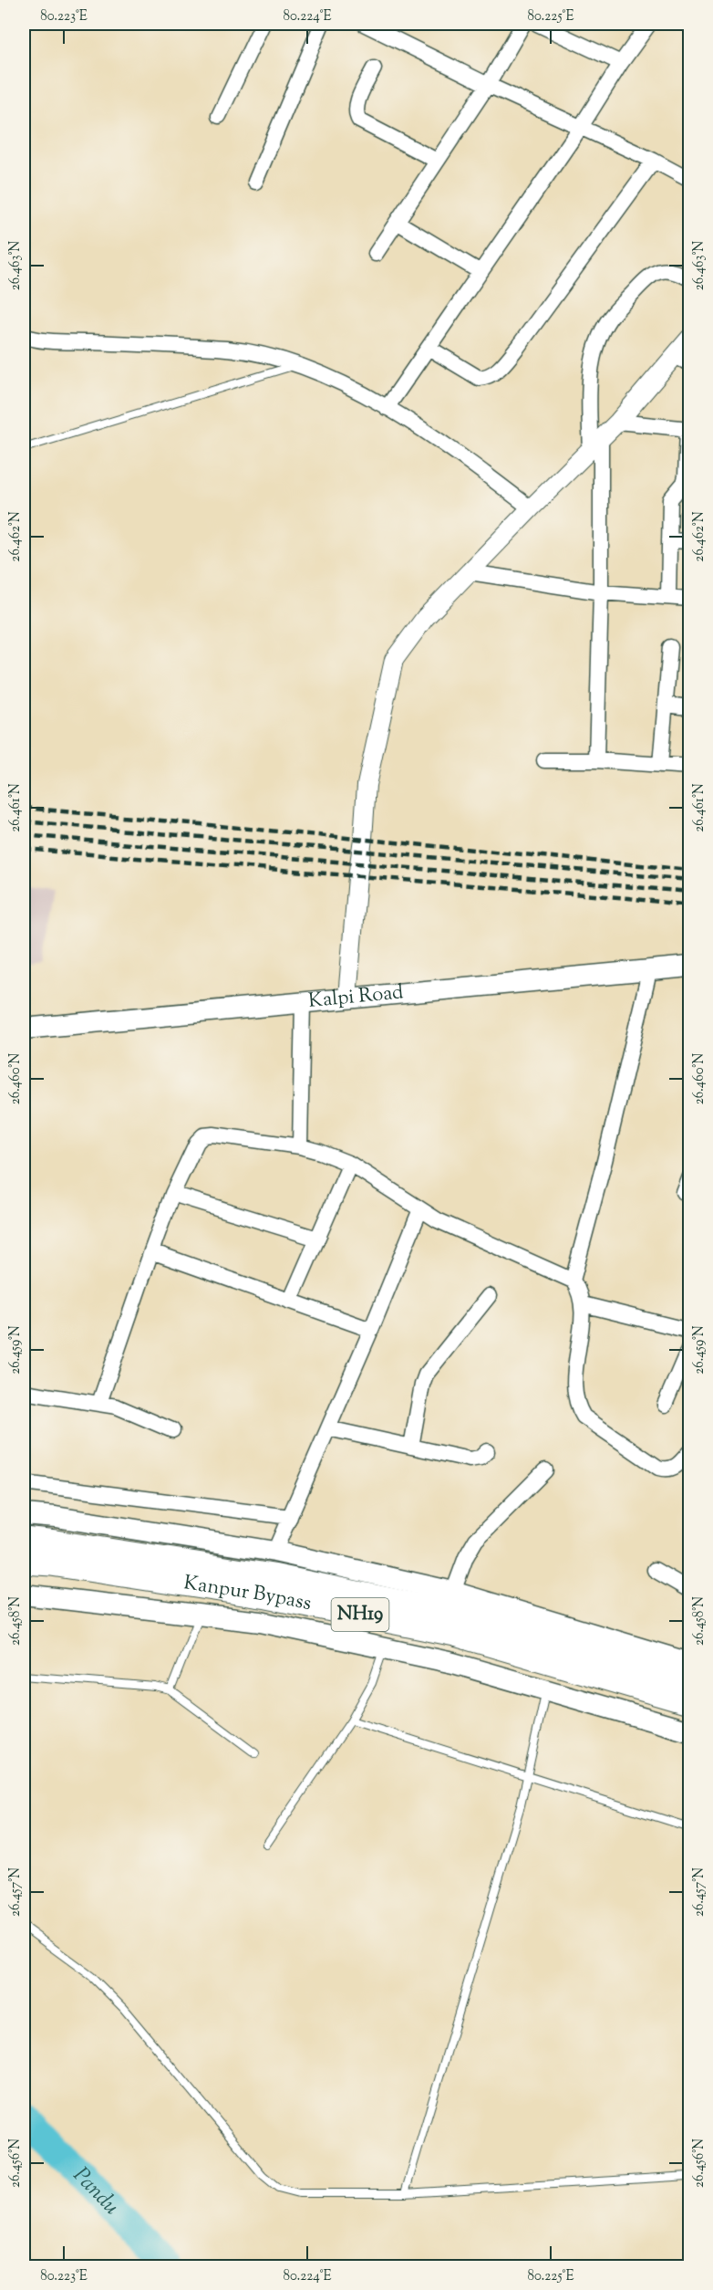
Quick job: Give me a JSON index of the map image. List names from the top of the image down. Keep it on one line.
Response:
{"streets":{"highway":["Kanpur Bypass","NH19"],"main road":["Kalpi Road"]},"water":["Pandu"],"coordinates":["80.223°E","80.224°E","80.225°E","26.463°N","26.462°N","26.461°N","26.460°N","26.459°N","26.458°N","26.457°N","26.456°N"]}
